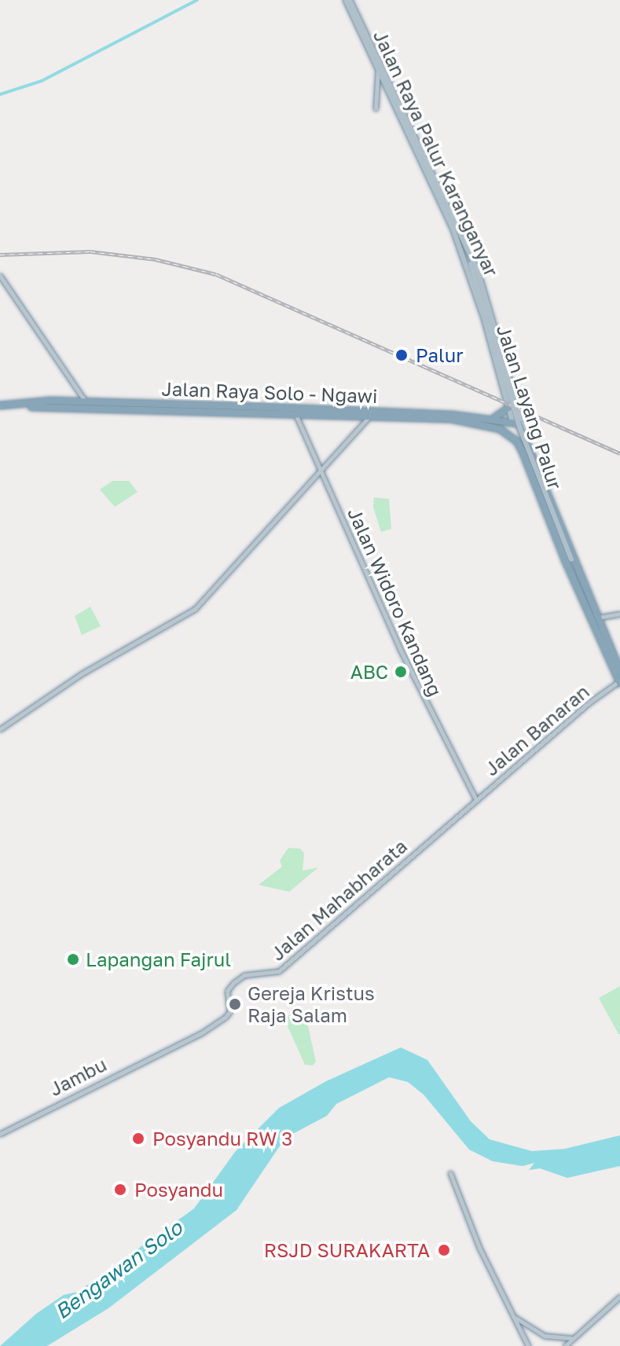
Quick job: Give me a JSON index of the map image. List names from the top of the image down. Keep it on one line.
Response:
{"streets":{"highway":["Jalan Raya Solo - Ngawi"],"main road":["Jalan Raya Palur Karanganyar","Jalan Layang Palur"],"street":["Jalan Widoro Kandang","Jalan Banaran","Jalan Mahabharata","Jambu"]},"crossings":[["Jalan Raya Palur Karanganyar","Jalan Raya Solo - Ngawi"],["Jalan Raya Palur Karanganyar","Jalan Layang Palur"],["Jalan Raya Solo - Ngawi","Jalan Widoro Kandang"],["Jalan Widoro Kandang","Jalan Banaran"],["Jalan Widoro Kandang","Jalan Mahabharata"],["Jalan Banaran","Jalan Mahabharata"],["Jalan Mahabharata","Jambu"]],"water":["Bengawan Solo"],"places":["Palur","ABC","Lapangan Fajrul","Gereja Kristus Raja Salam","Posyandu RW 3","Posyandu","RSJD SURAKARTA"]}
